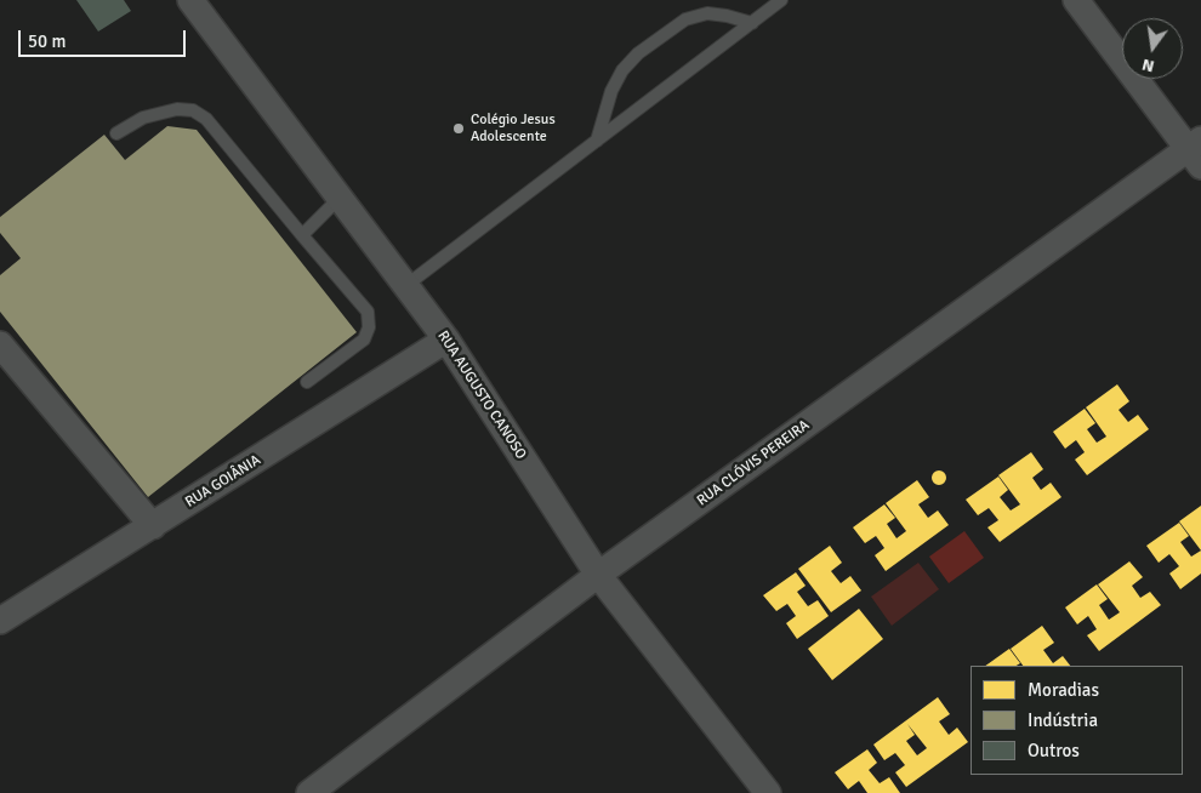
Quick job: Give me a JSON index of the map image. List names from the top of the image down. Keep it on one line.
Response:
{"streets":{"street":["RUA AUGUSTO CANOSO","RUA CLÓVIS PEREIRA","RUA GOIÂNIA"]},"crossings":[["RUA AUGUSTO CANOSO","RUA CLÓVIS PEREIRA"],["RUA AUGUSTO CANOSO","RUA GOIÂNIA"]],"places":["Colégio Jesus Adolescente"],"legend":["Moradias","Indústria","Outros"],"scale_bar":"50 m","north":"bottom"}
